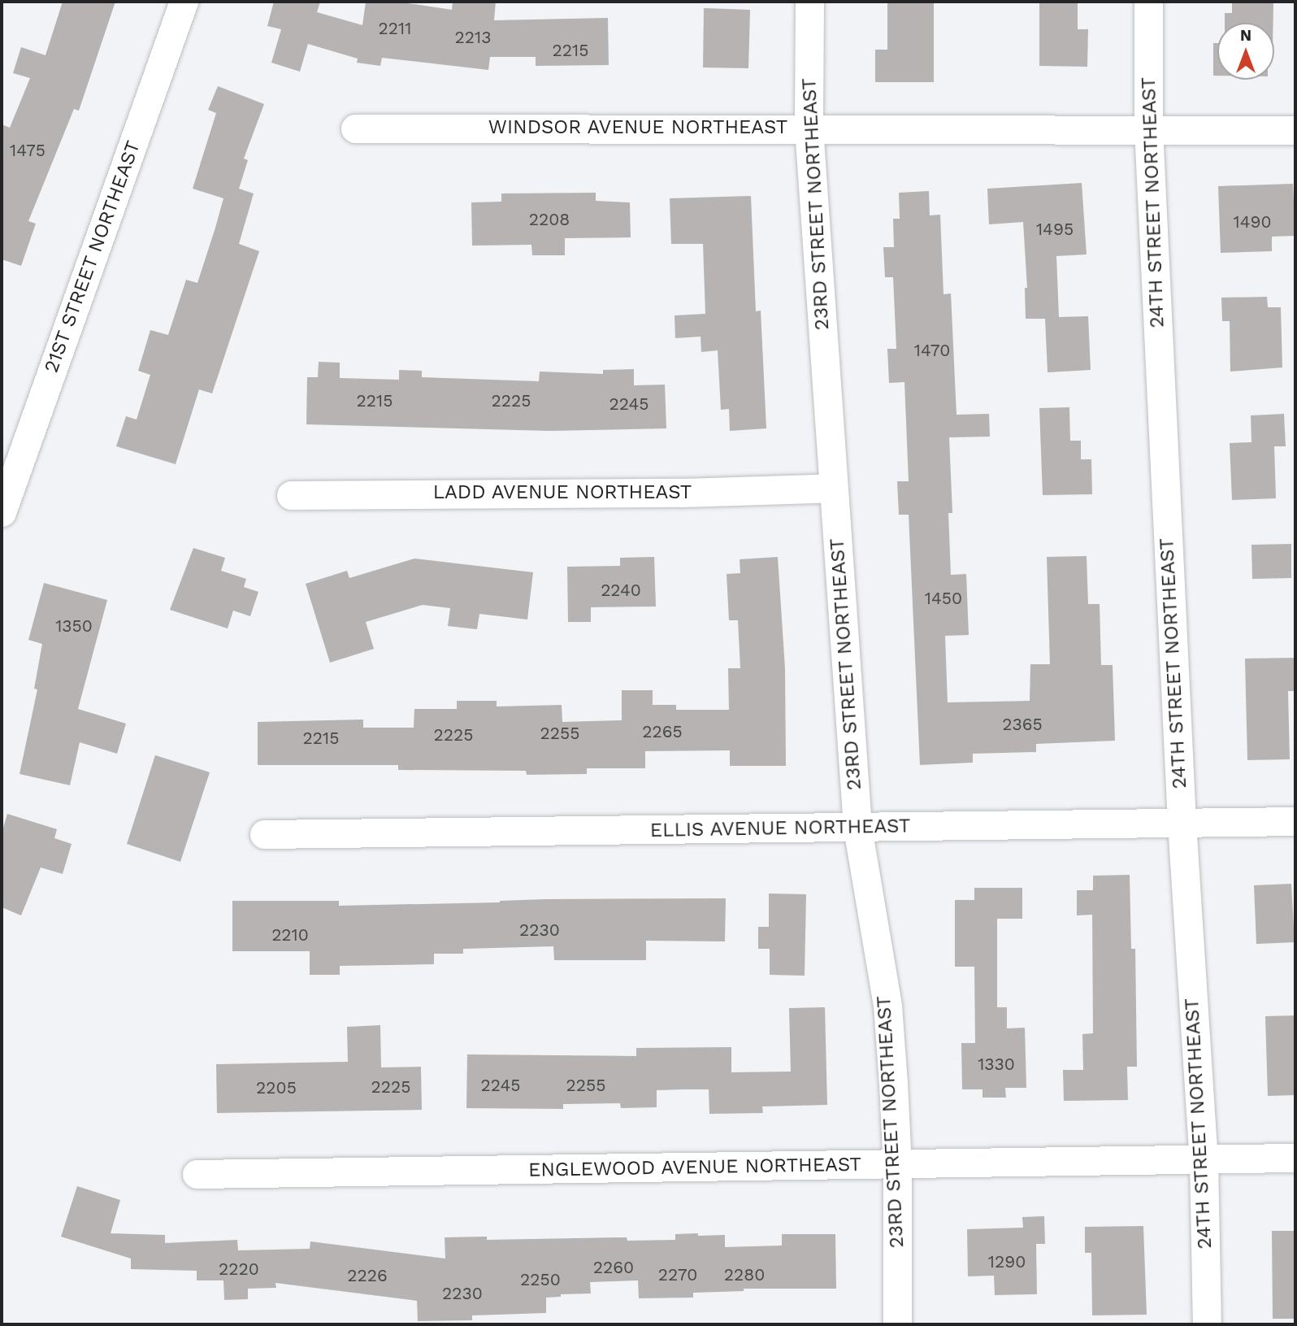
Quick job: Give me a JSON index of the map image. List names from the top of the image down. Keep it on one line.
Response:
{"streets":{"street":["WINDSOR AVENUE NORTHEAST","24TH STREET NORTHEAST","23RD STREET NORTHEAST","21ST STREET NORTHEAST","LADD AVENUE NORTHEAST","ELLIS AVENUE NORTHEAST","ENGLEWOOD AVENUE NORTHEAST"]},"crossings":[["WINDSOR AVENUE NORTHEAST","24TH STREET NORTHEAST"],["WINDSOR AVENUE NORTHEAST","23RD STREET NORTHEAST"],["24TH STREET NORTHEAST","ELLIS AVENUE NORTHEAST"],["24TH STREET NORTHEAST","ENGLEWOOD AVENUE NORTHEAST"],["23RD STREET NORTHEAST","LADD AVENUE NORTHEAST"],["23RD STREET NORTHEAST","ELLIS AVENUE NORTHEAST"],["23RD STREET NORTHEAST","ENGLEWOOD AVENUE NORTHEAST"]],"house_numbers":["2211","2213","2215","1475","2208","1490","1495","1470","2215","2225","2245","2240","1450","1350","2365","2265","2255","2225","2215","2230","2210","1330","2245","2255","2225","2205","1290","2260","2220","2270","2280","2226","2250","2230"],"north":"top"}
